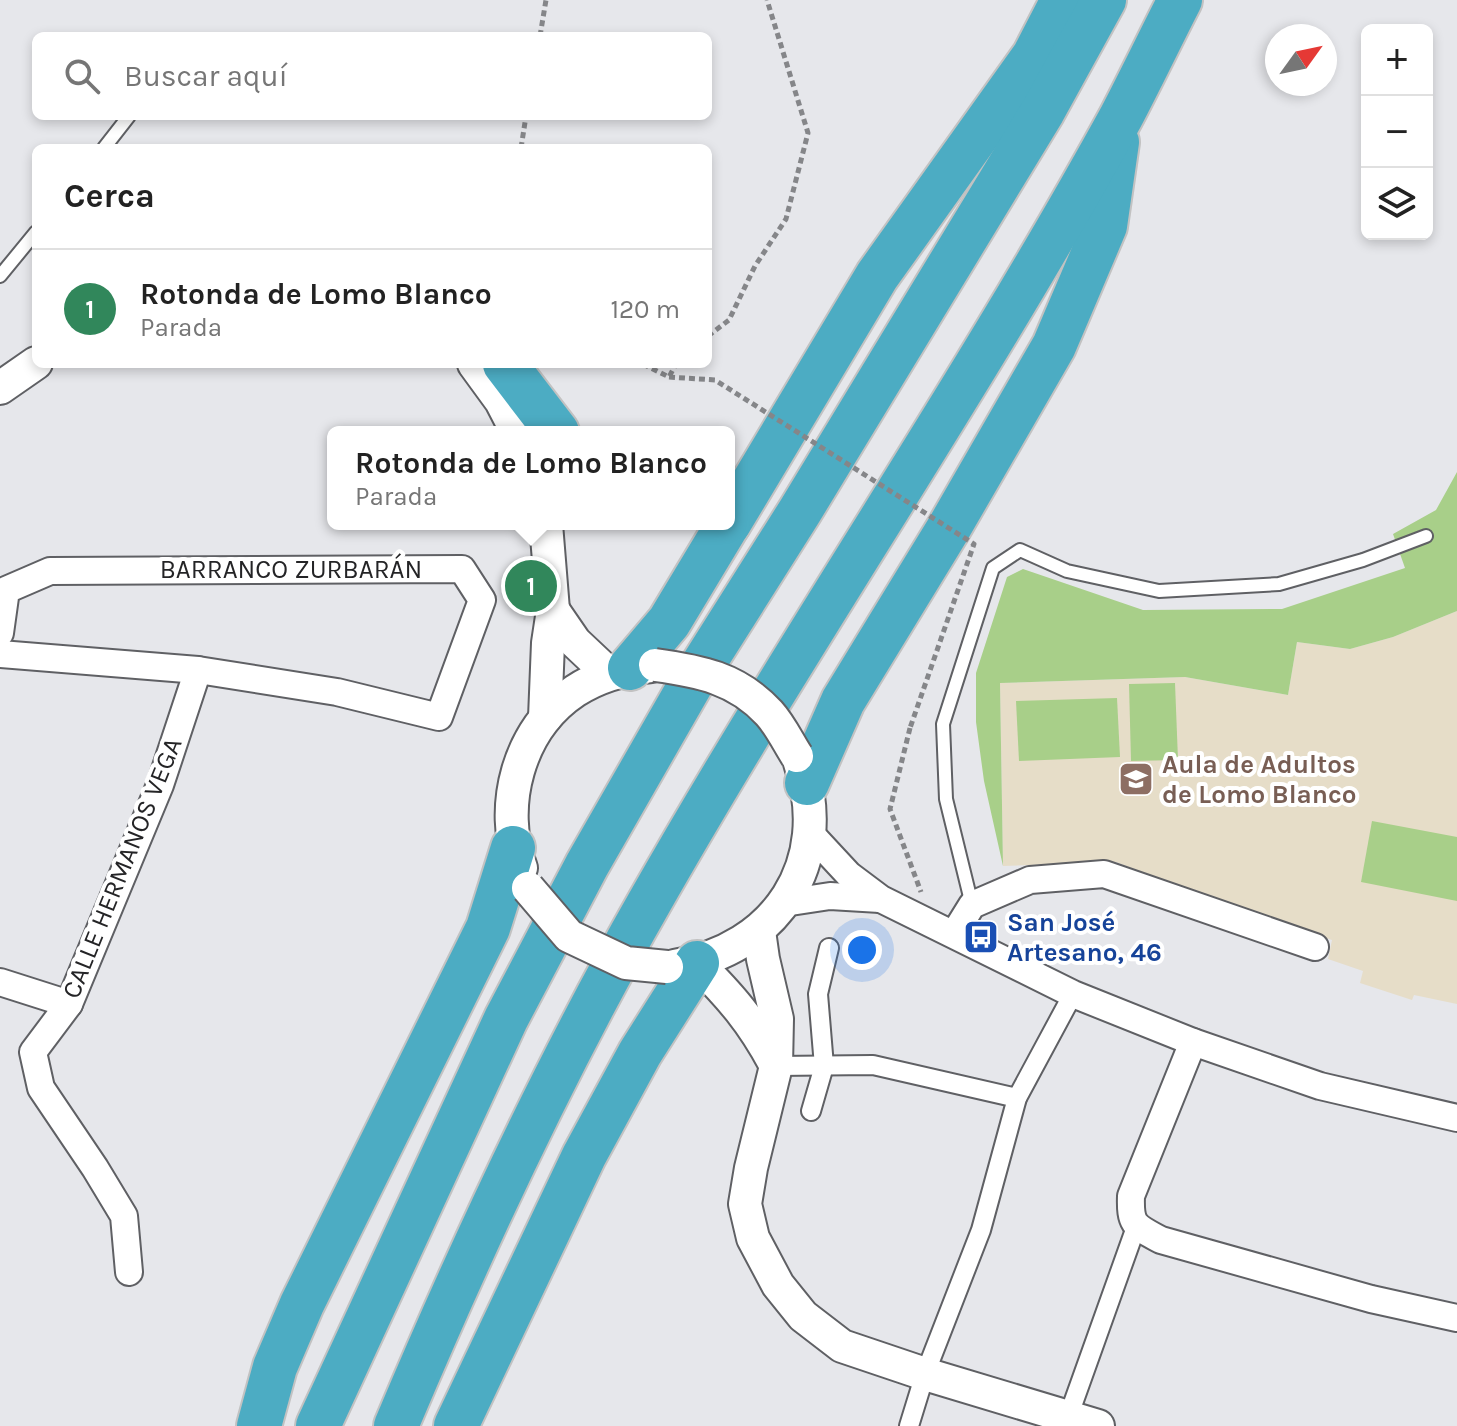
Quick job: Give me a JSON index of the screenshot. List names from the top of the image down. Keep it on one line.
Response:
{"streets":{"street":["BARRANCO ZURBARÁN","CALLE HERMANOS VEGA"]},"crossings":[["BARRANCO ZURBARÁN","CALLE HERMANOS VEGA"]],"places":{"school or university":["Aula de Adultos de Lomo Blanco"],"bus stop":["San José Artesano, 46"]},"north":"top right","page":{"map_buttons":["+","−"],"search":"Buscar aquí","heading":"Cerca","list":[{"mark":"1","name":"Rotonda de Lomo Blanco","note":"Parada","value":"120 m"}],"popup":["Rotonda de Lomo Blanco","Parada"],"pins":"1"}}
